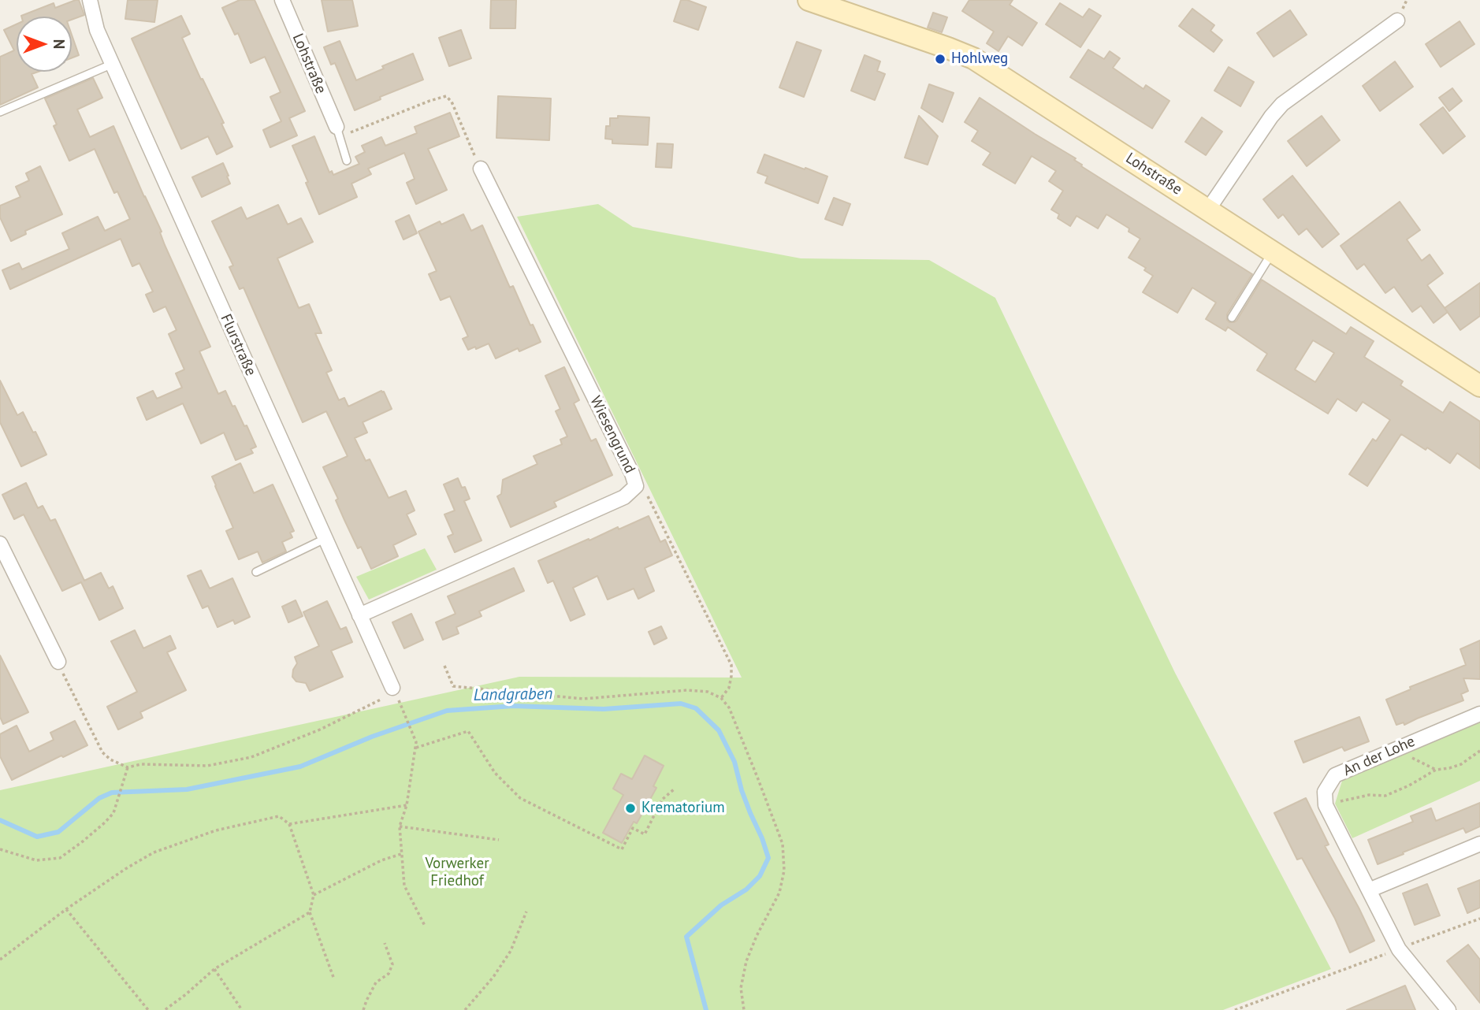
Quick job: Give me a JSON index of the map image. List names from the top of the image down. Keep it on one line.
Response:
{"streets":{"main road":["Lohstraße"],"street":["Flurstraße","Wiesengrund","An der Lohe"]},"crossings":[["Flurstraße","Wiesengrund"]],"water":["Landgraben"],"parks":["Vorwerker Friedhof"],"places":["Hohlweg","Krematorium"],"north":"right"}
